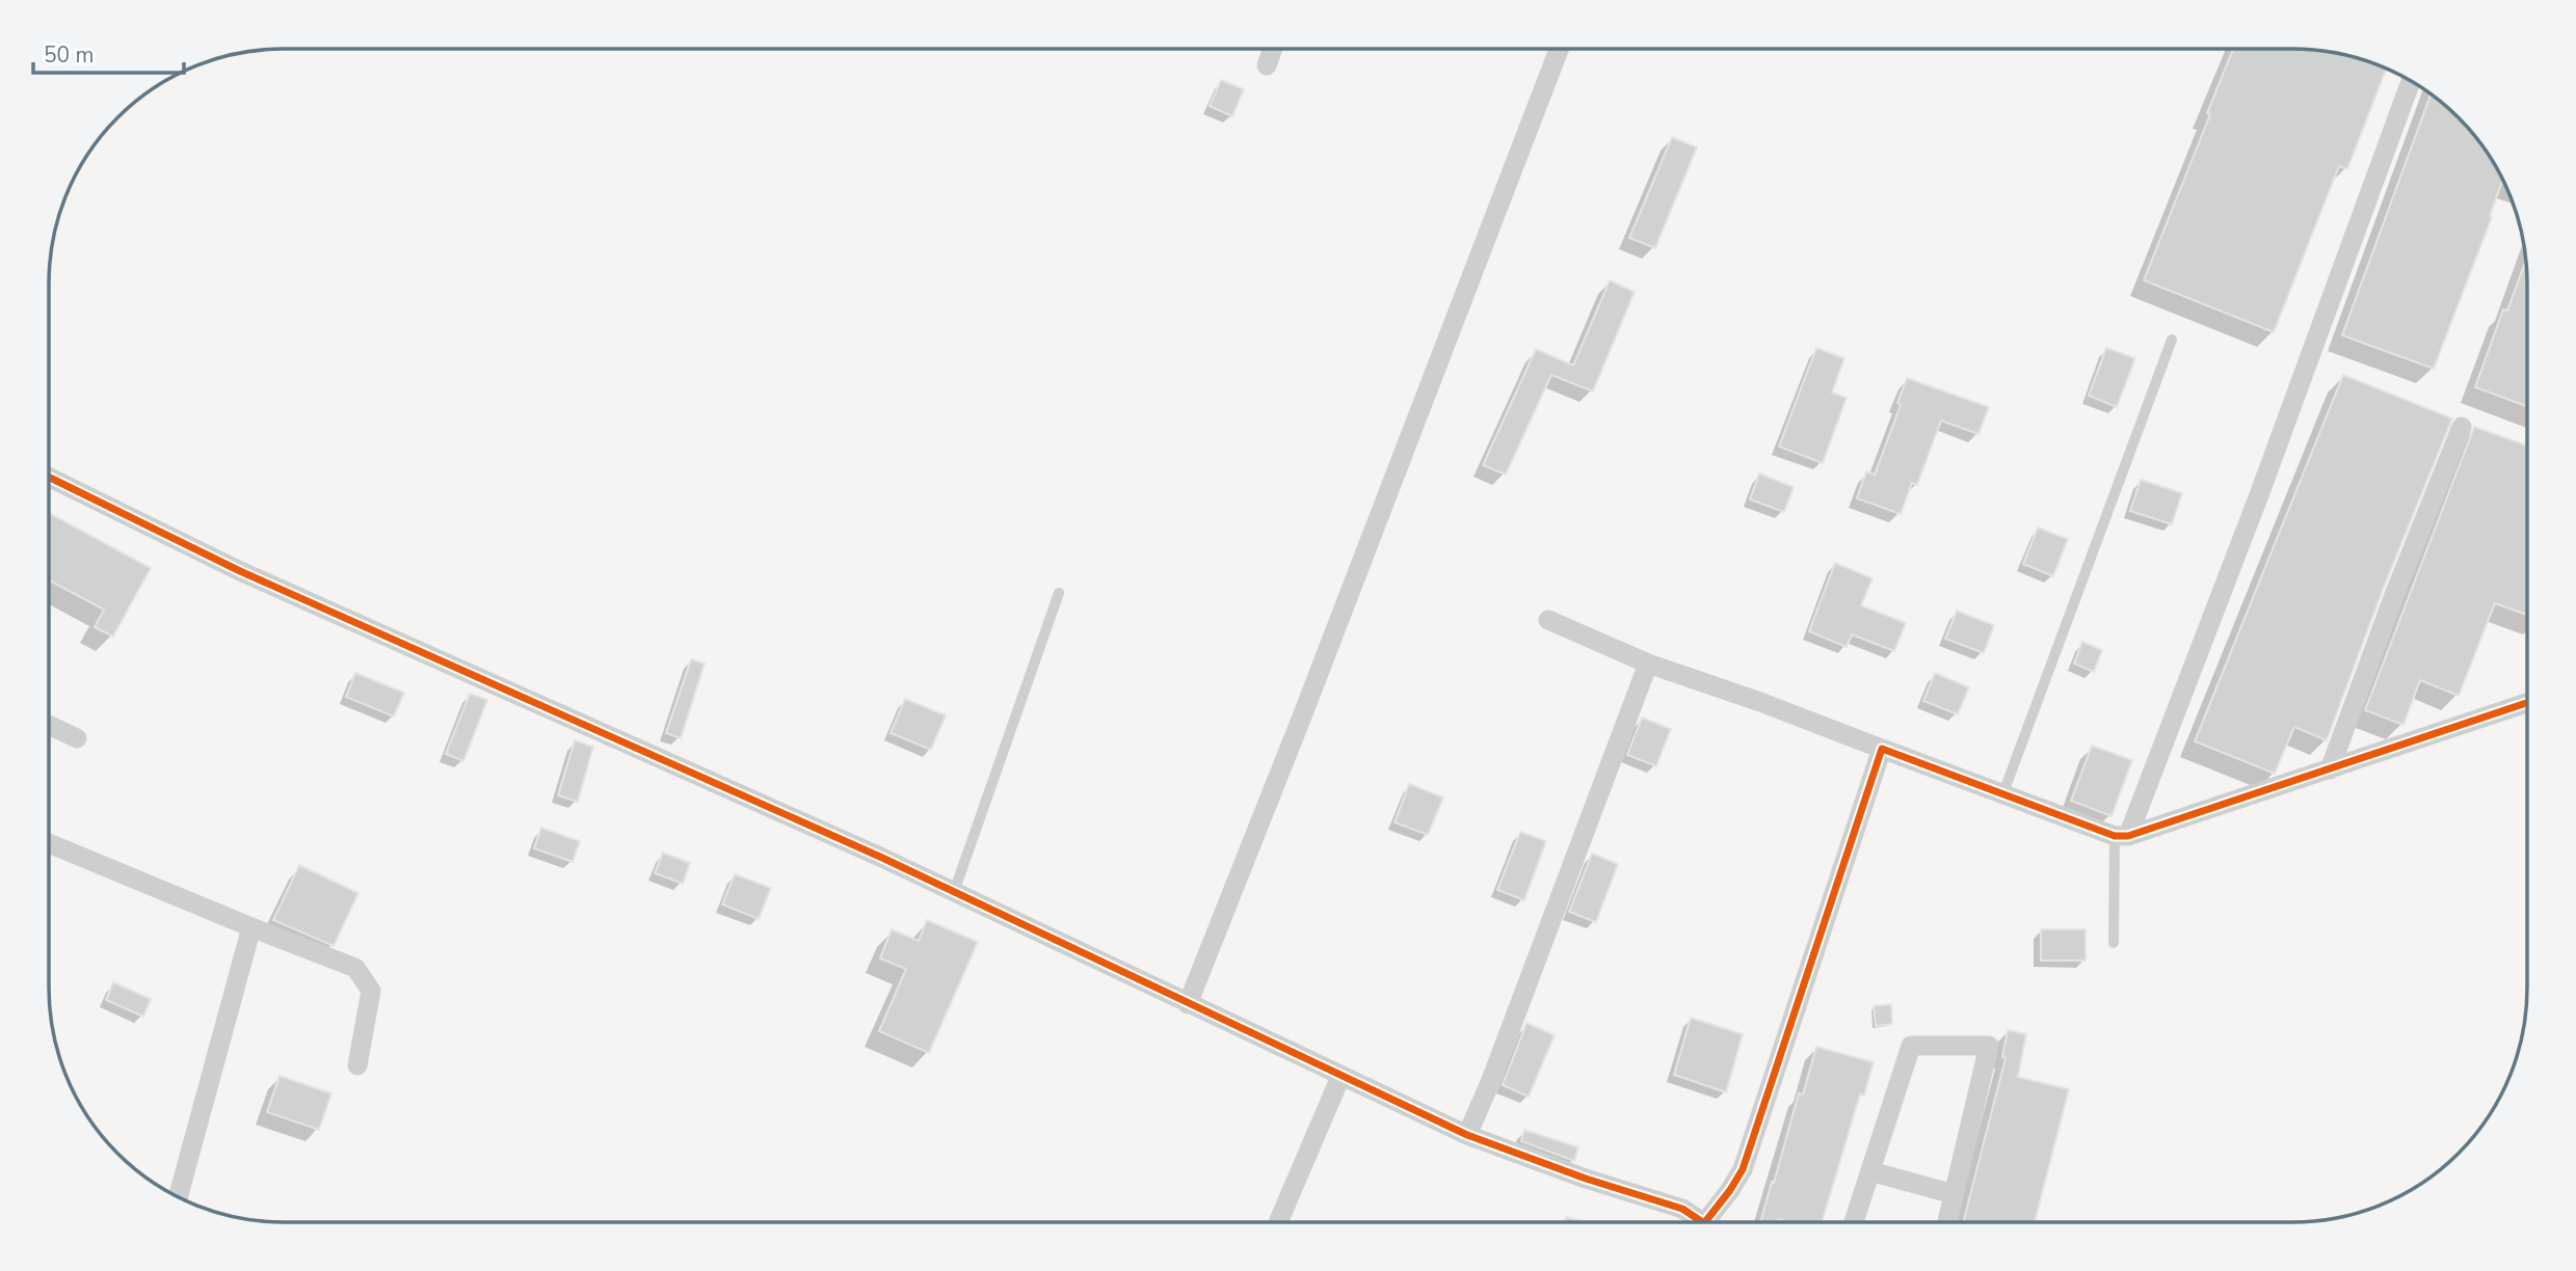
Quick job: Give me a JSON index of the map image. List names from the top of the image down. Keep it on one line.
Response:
{"scale_bar":"50 m"}
